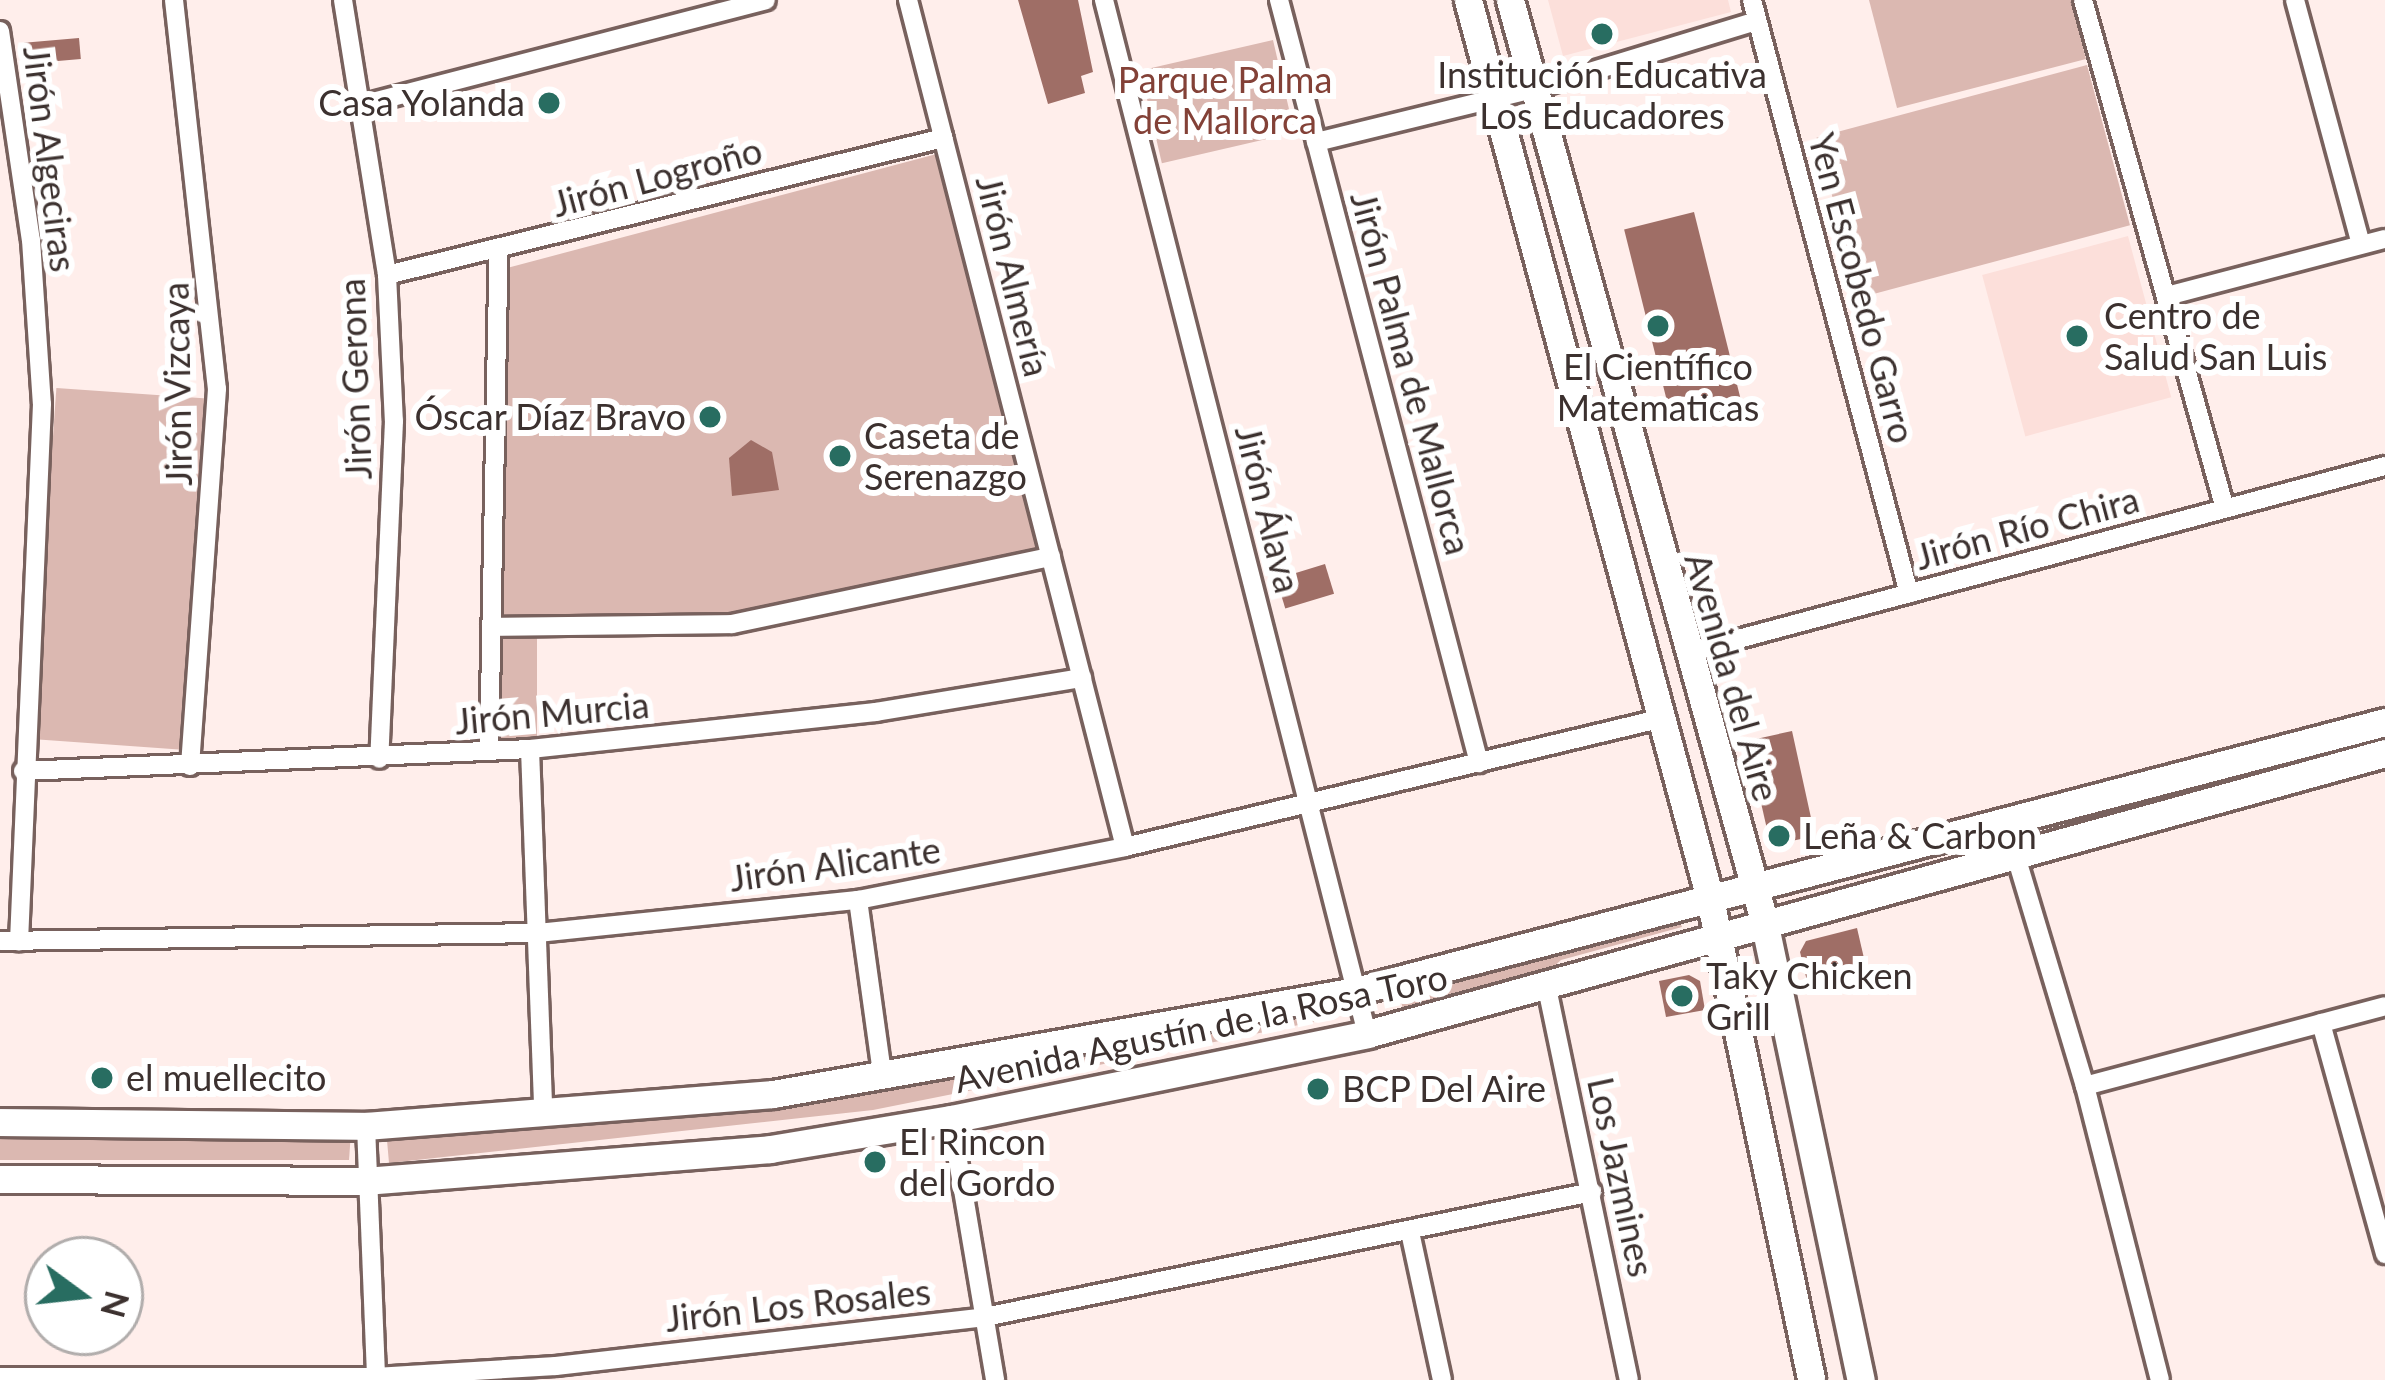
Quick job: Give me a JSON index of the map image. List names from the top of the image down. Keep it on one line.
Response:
{"streets":{"street":["Jirón Algeciras","Jirón Logroño","Jirón Almería","Yen Escobedo Garro","Jirón Palma de Mallorca","Jirón Gerona","Jirón Vizcaya","Jirón Álava","Jirón Río Chira","Avenida del Aire","Jirón Murcia","Jirón Alicante","Avenida Agustín de la Rosa Toro","Los Jazmines","Jirón Los Rosales"]},"crossings":[["Jirón Algeciras","Jirón Murcia"],["Jirón Algeciras","Jirón Alicante"],["Jirón Logroño","Jirón Almería"],["Jirón Logroño","Jirón Gerona"],["Jirón Almería","Jirón Murcia"],["Jirón Almería","Jirón Alicante"],["Yen Escobedo Garro","Jirón Río Chira"],["Jirón Palma de Mallorca","Jirón Alicante"],["Jirón Gerona","Jirón Murcia"],["Jirón Vizcaya","Jirón Murcia"],["Jirón Álava","Jirón Alicante"],["Jirón Álava","Avenida Agustín de la Rosa Toro"],["Jirón Río Chira","Avenida del Aire"],["Avenida del Aire","Avenida Agustín de la Rosa Toro"],["Avenida Agustín de la Rosa Toro","Los Jazmines"],["Los Jazmines","Jirón Los Rosales"]],"parks":["Parque Palma de Mallorca"],"places":["Institución Educativa Los Educadores","Casa Yolanda","El Científico Matematicas","Centro de Salud San Luis","Óscar Díaz Bravo","Caseta de Serenazgo","Leña & Carbon","Taky Chicken Grill","el muellecito","BCP Del Aire","El Rincon del Gordo"],"north":"right"}
